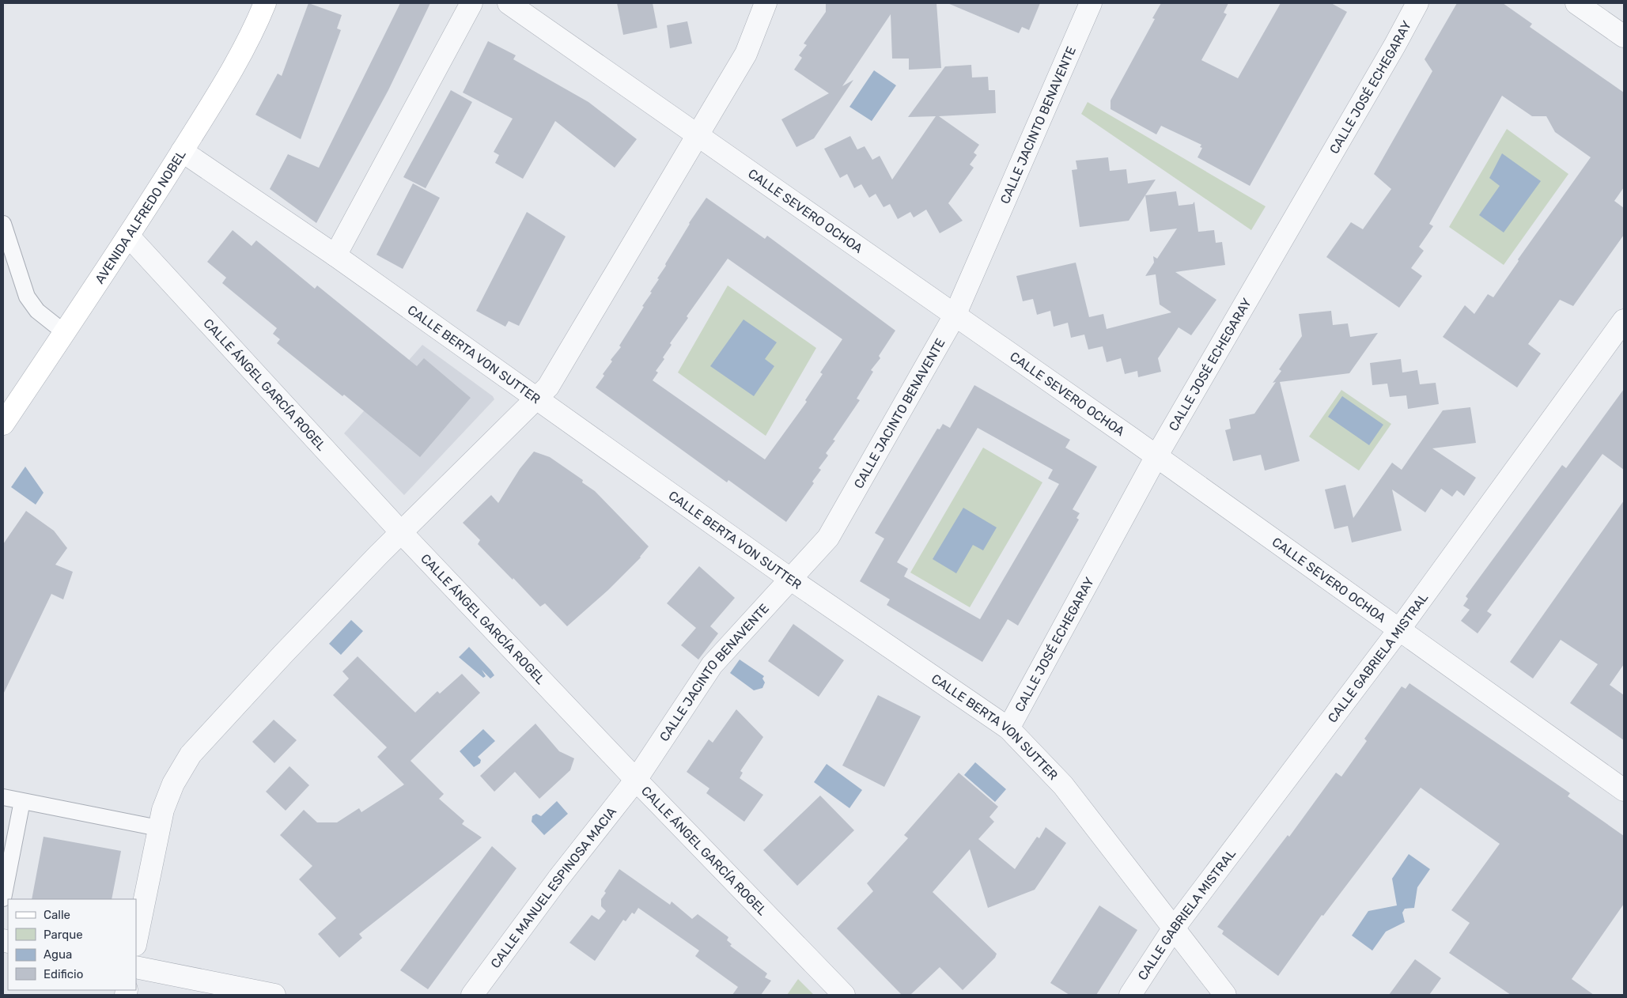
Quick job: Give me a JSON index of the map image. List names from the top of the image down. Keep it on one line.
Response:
{"streets":{"main road":["AVENIDA ALFREDO NOBEL"],"street":["CALLE JOSÉ ECHEGARAY","CALLE JACINTO BENAVENTE","CALLE SEVERO OCHOA","CALLE BERTA VON SUTTER","CALLE ÁNGEL GARCÍA ROGEL","CALLE GABRIELA MISTRAL","CALLE MANUEL ESPINOSA MACIA"]},"crossings":[["CALLE JOSÉ ECHEGARAY","CALLE SEVERO OCHOA"],["CALLE JOSÉ ECHEGARAY","CALLE BERTA VON SUTTER"],["CALLE JACINTO BENAVENTE","CALLE SEVERO OCHOA"],["CALLE JACINTO BENAVENTE","CALLE BERTA VON SUTTER"],["CALLE JACINTO BENAVENTE","CALLE ÁNGEL GARCÍA ROGEL"],["CALLE JACINTO BENAVENTE","CALLE MANUEL ESPINOSA MACIA"],["CALLE SEVERO OCHOA","CALLE GABRIELA MISTRAL"],["AVENIDA ALFREDO NOBEL","CALLE BERTA VON SUTTER"],["AVENIDA ALFREDO NOBEL","CALLE ÁNGEL GARCÍA ROGEL"],["CALLE BERTA VON SUTTER","CALLE GABRIELA MISTRAL"],["CALLE ÁNGEL GARCÍA ROGEL","CALLE MANUEL ESPINOSA MACIA"]],"legend":["Calle","Parque","Agua","Edificio"]}
